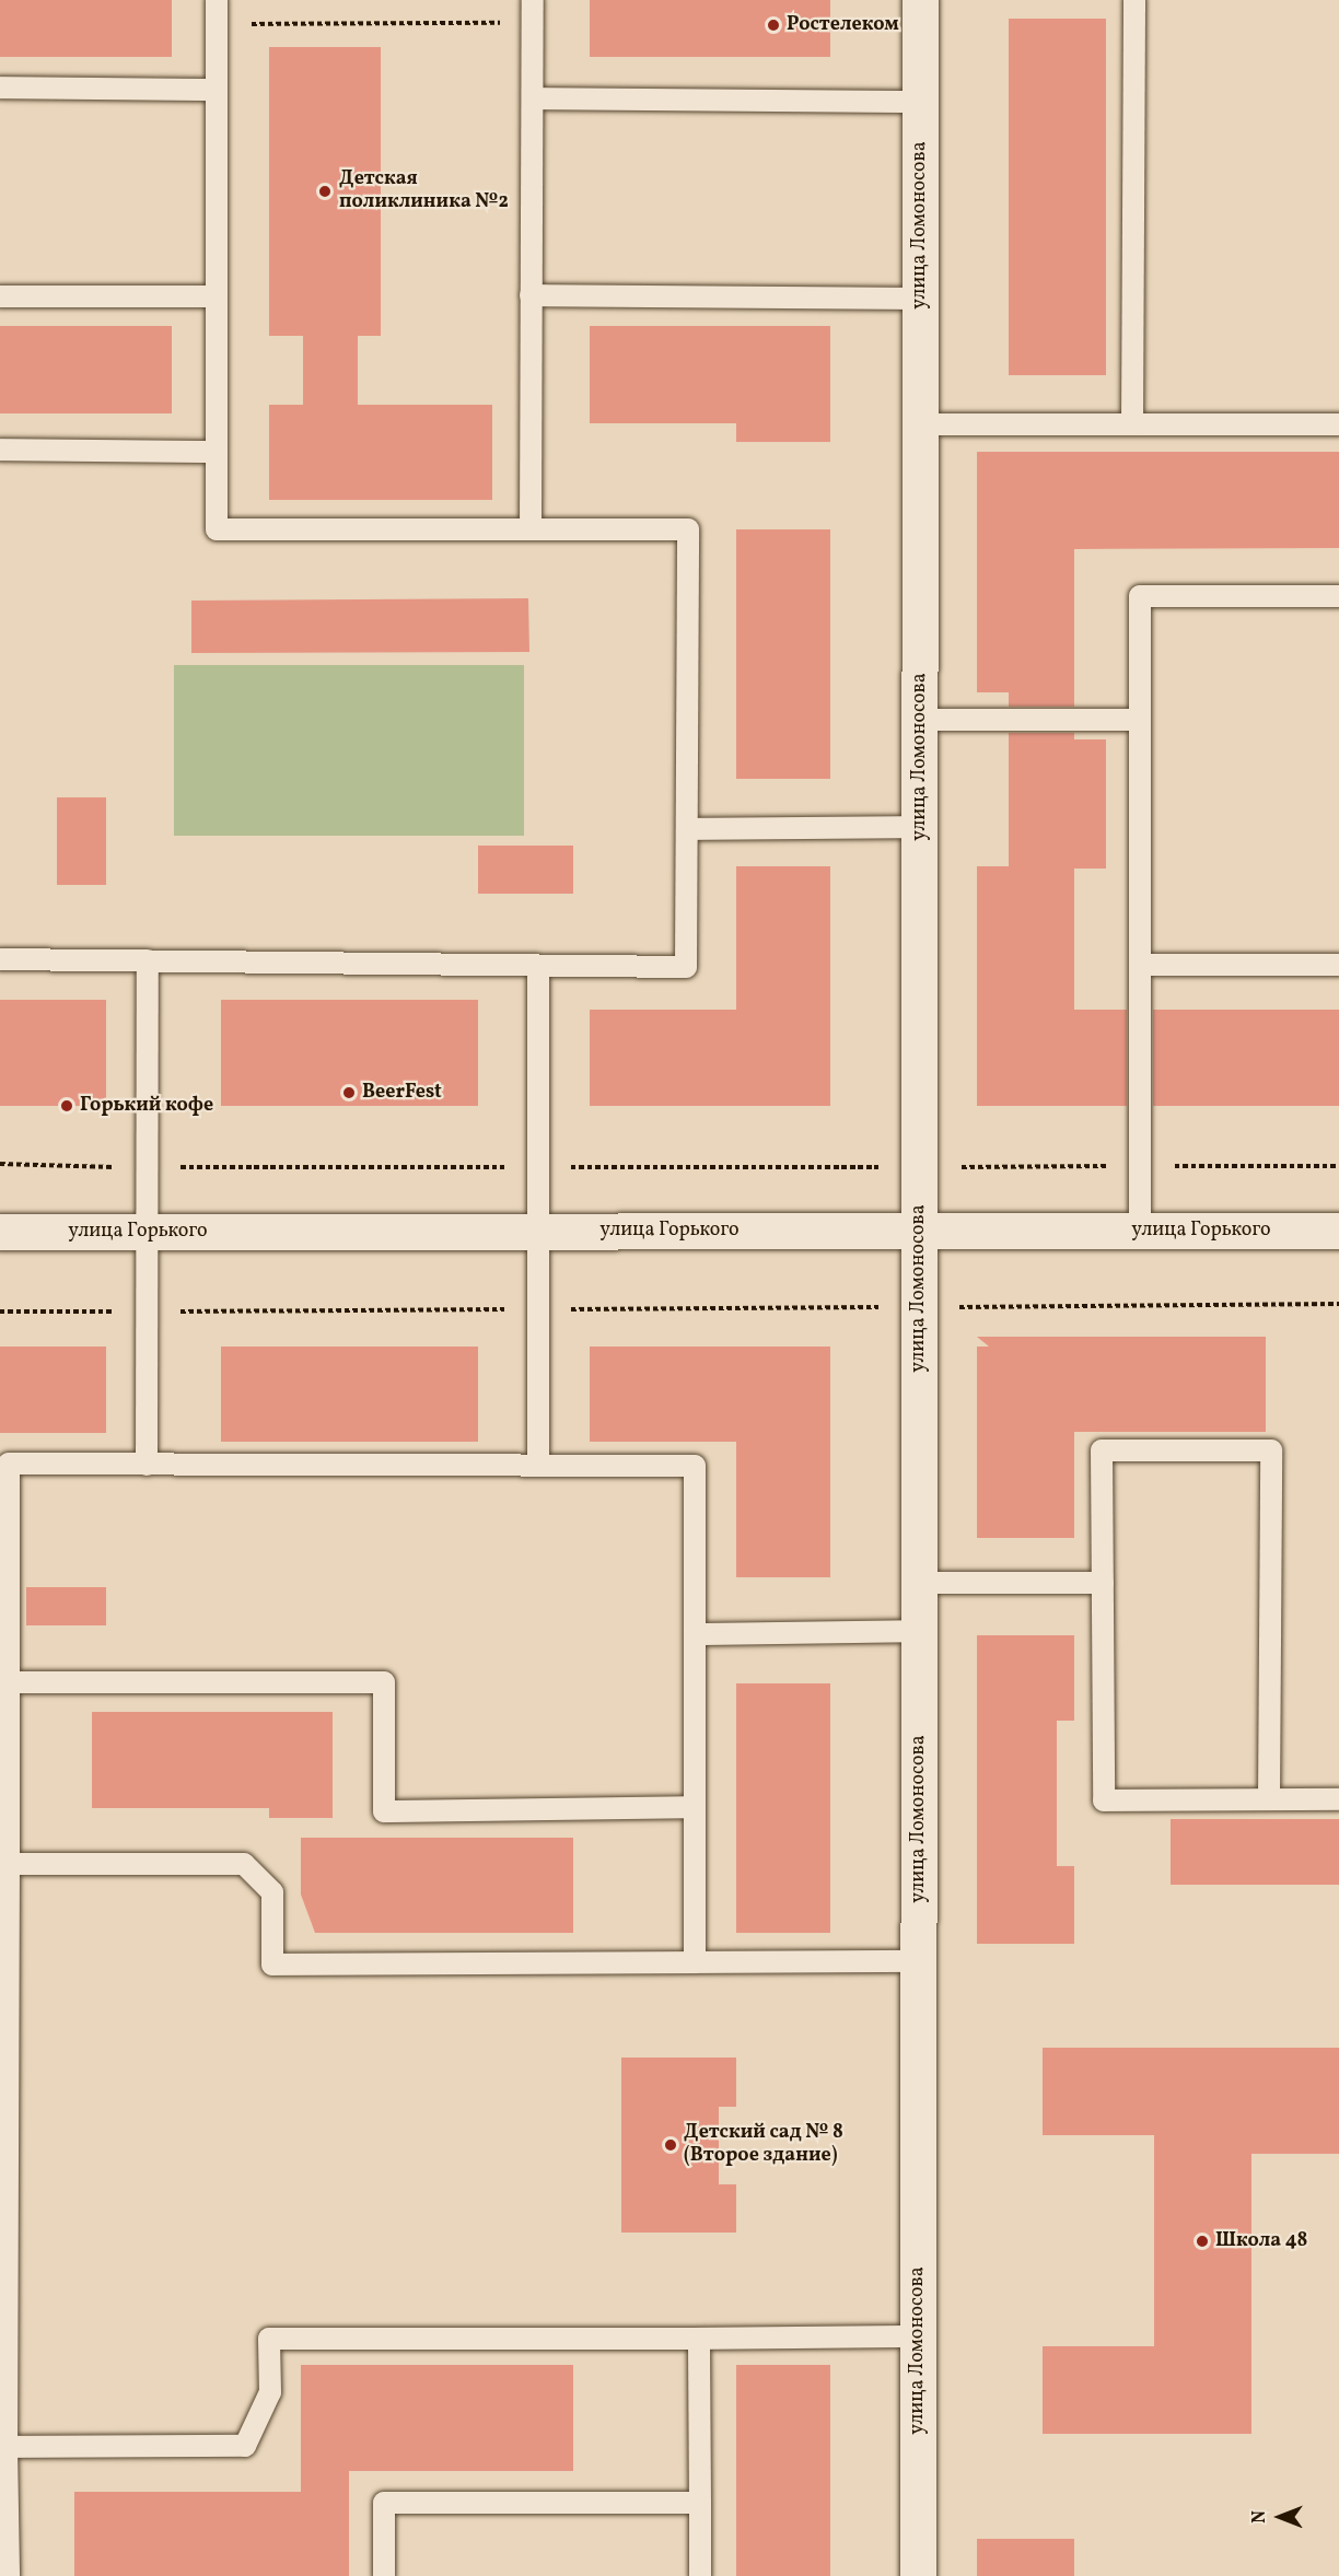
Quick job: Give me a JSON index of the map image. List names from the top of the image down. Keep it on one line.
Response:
{"streets":{"street":["улица Ломоносова","улица Горького"]},"crossings":[["улица Ломоносова","улица Горького"]],"places":["Ростелеком","Детская поликлиника №2","BeerFest","Горький кофе","Детский сад № 8 (Второе здание)","Школа 48"],"north":"left"}
